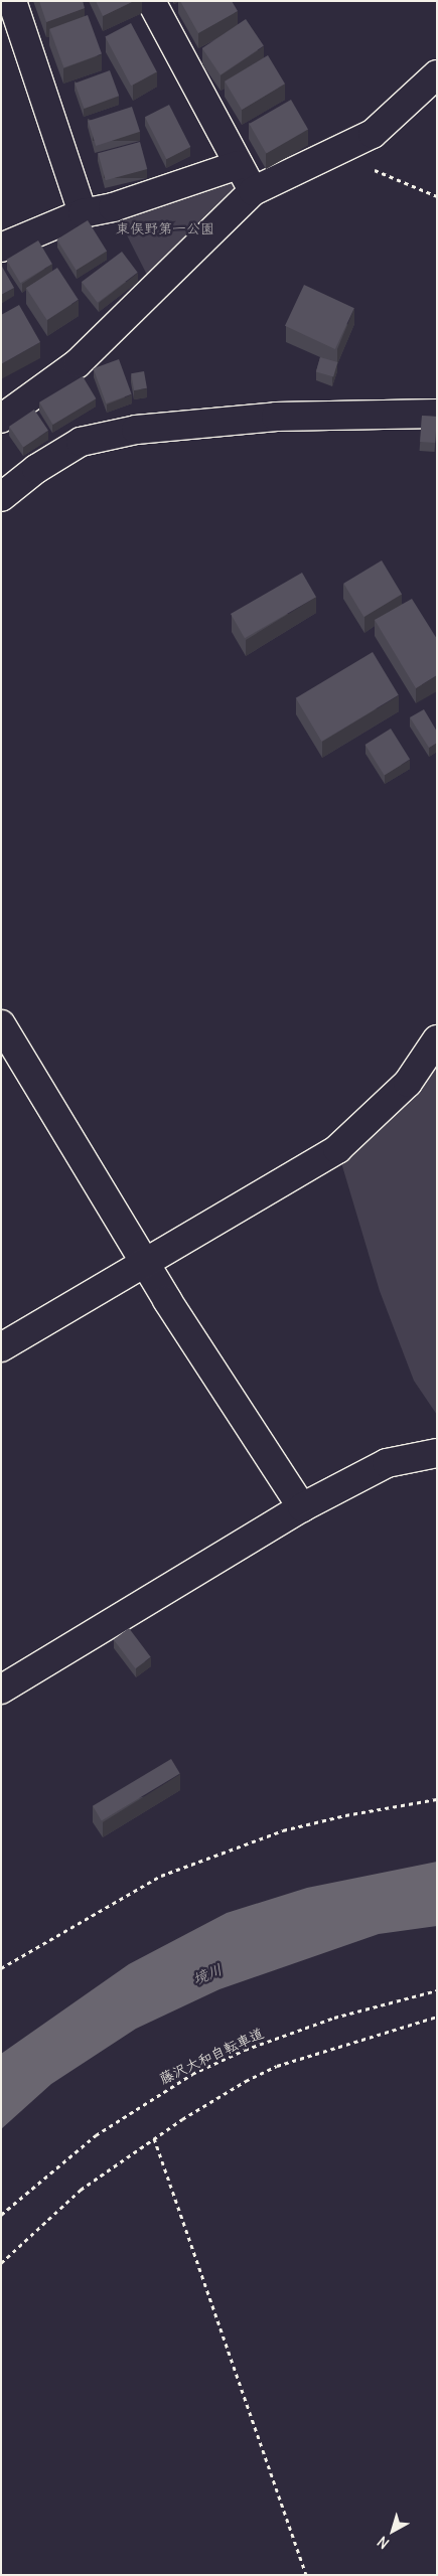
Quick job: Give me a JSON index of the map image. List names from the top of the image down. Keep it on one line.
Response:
{"streets":{"path":["藤沢大和自転車道"]},"water":["境川"],"parks":["東俣野第一公園"],"north":"bottom left"}
